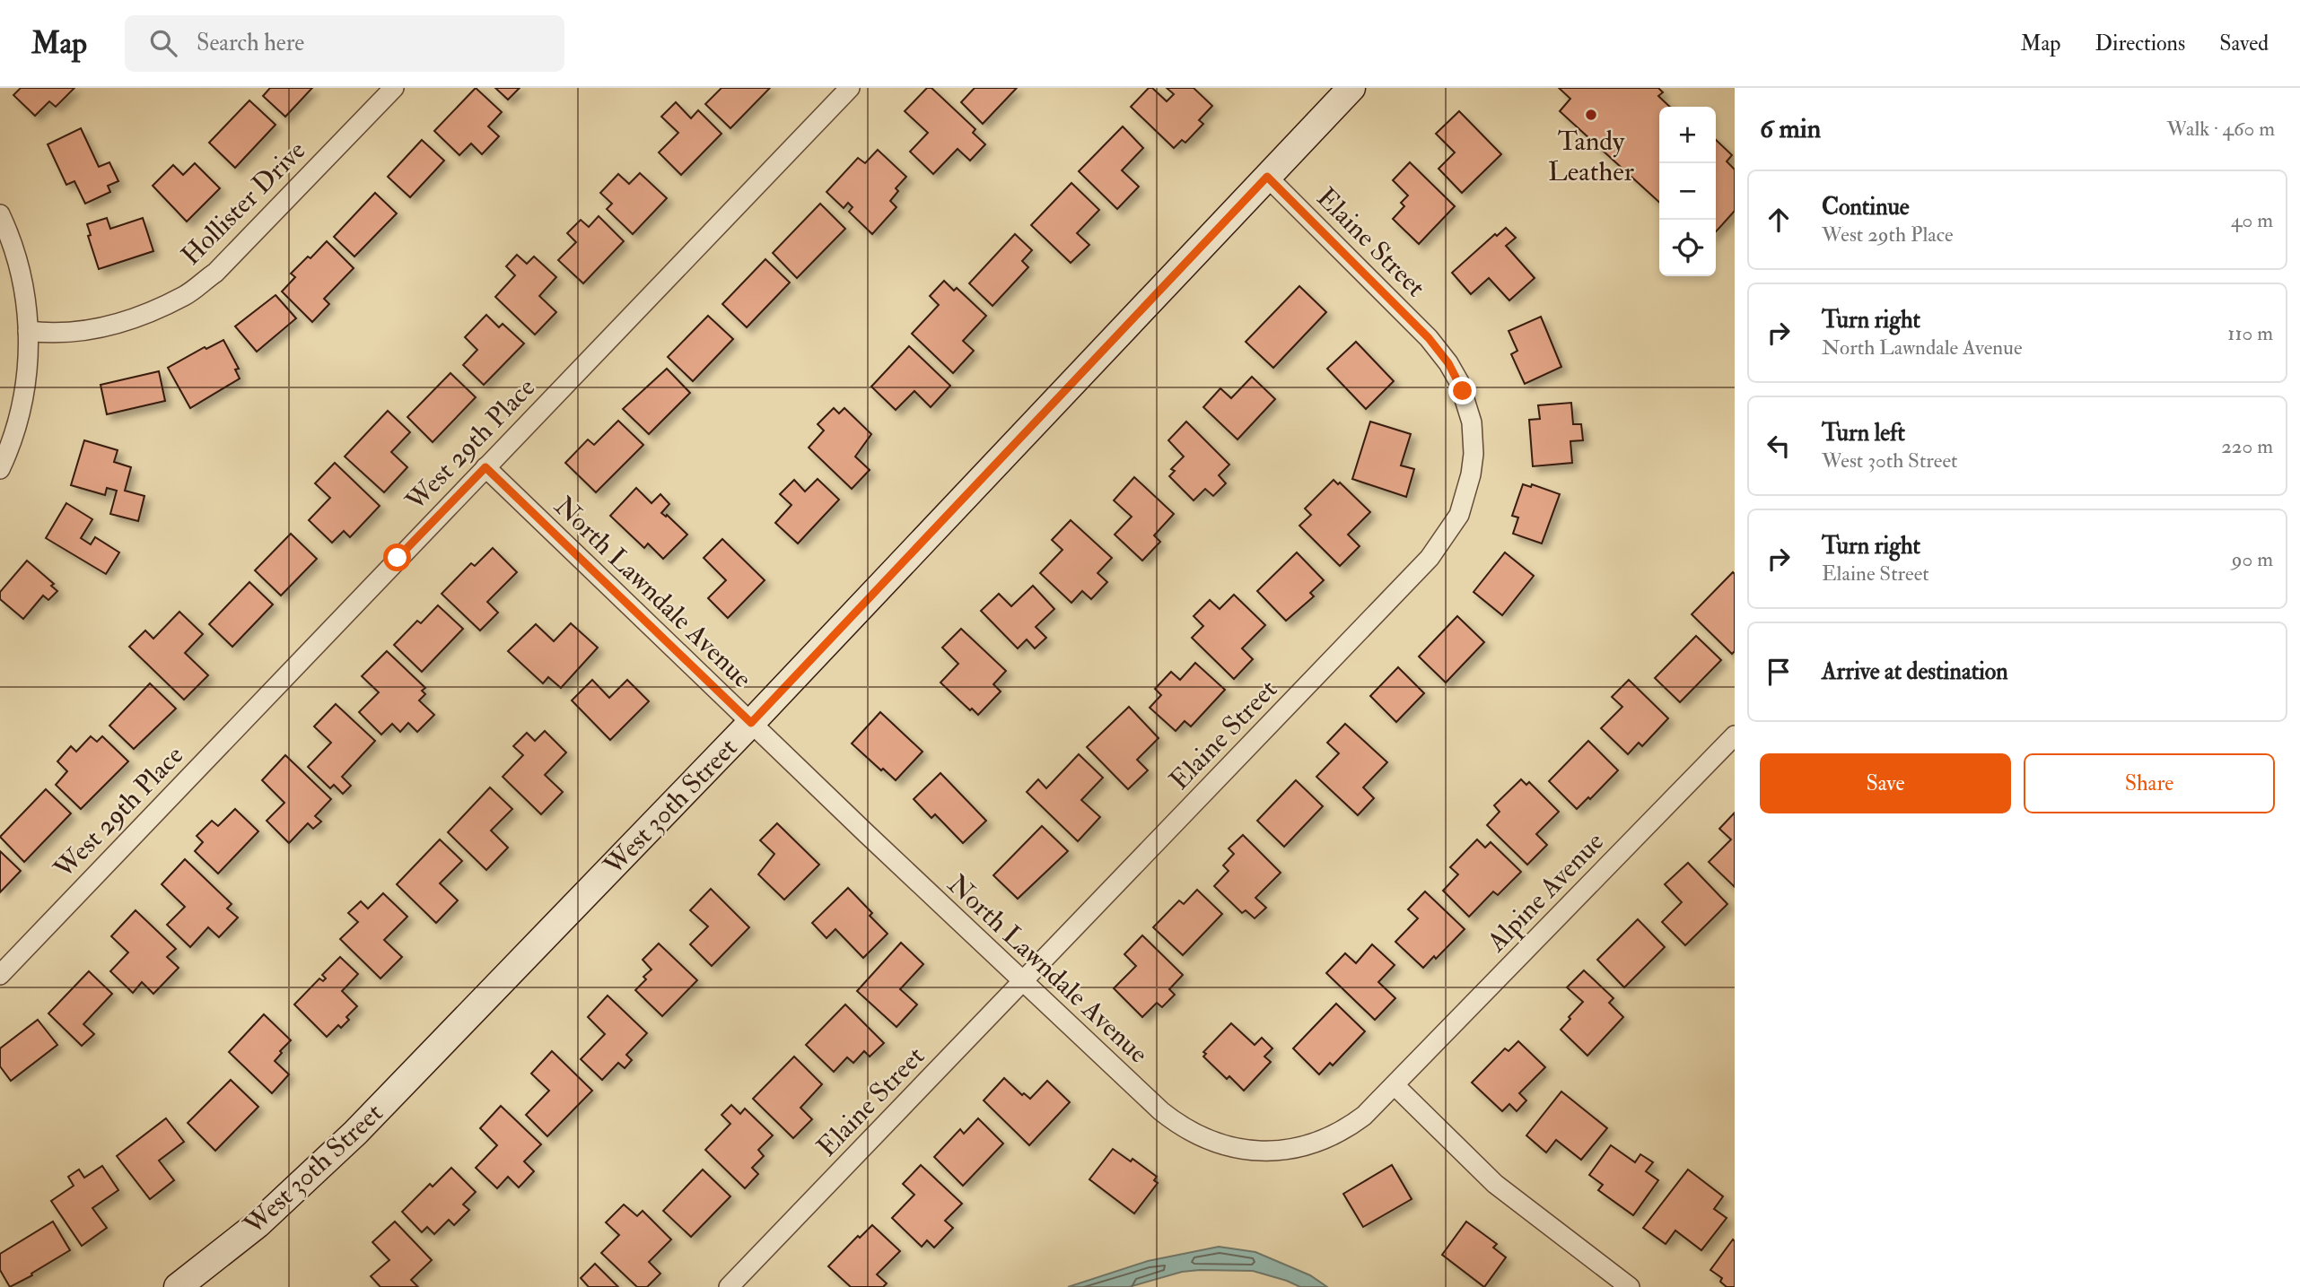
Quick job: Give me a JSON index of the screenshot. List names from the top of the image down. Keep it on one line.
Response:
{"streets":{"street":["Hollister Drive","Elaine Street","West 29th Place","North Lawndale Avenue","West 30th Street","Alpine Avenue"]},"crossings":[["Elaine Street","North Lawndale Avenue"],["Elaine Street","West 30th Street"],["West 29th Place","North Lawndale Avenue"],["North Lawndale Avenue","West 30th Street"],["North Lawndale Avenue","Alpine Avenue"]],"places":["Tandy Leather"],"page":{"header":"Map","search":"Search here","nav":["Map","Directions","Saved"],"heading":["6 min","Walk · 460 m"],"map_buttons":["+","−"],"list":[["Continue","West 29th Place","40 m"],["Turn right","North Lawndale Avenue","110 m"],["Turn left","West 30th Street","220 m"],["Turn right","Elaine Street","90 m"],"Arrive at destination"],"buttons":["Save","Share"]}}
